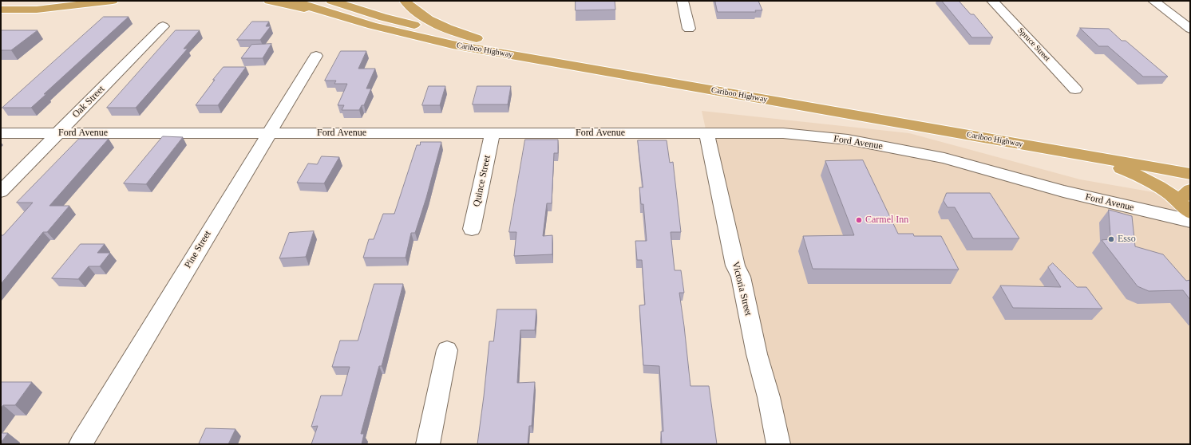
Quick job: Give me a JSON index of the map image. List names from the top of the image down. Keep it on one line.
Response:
{"streets":{"highway":["Cariboo Highway"],"street":["Spruce Street","Oak Street","Ford Avenue","Quince Street","Pine Street","Victoria Street"]},"crossings":[["Oak Street","Ford Avenue"],["Ford Avenue","Quince Street"],["Ford Avenue","Pine Street"],["Ford Avenue","Victoria Street"]],"places":["Carmel Inn","Esso"]}
